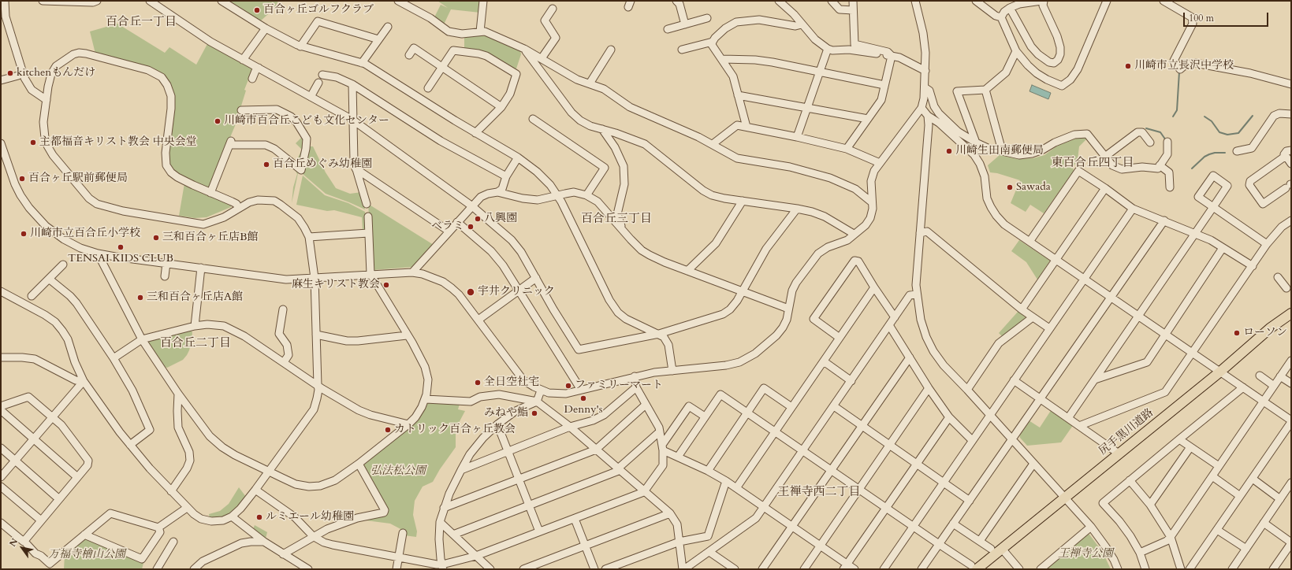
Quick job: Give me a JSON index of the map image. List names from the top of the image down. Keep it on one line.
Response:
{"streets":{"main road":["尻手黒川道路"]},"districts":["百合丘一丁目","東百合丘四丁目","百合丘三丁目","百合丘二丁目","王禅寺西二丁目"],"parks":["弘法松公園","王禅寺公園","万福寺檜山公園"],"places":["百合ヶ丘ゴルフクラブ","川崎市立長沢中学校","kitchenもんだけ","川崎市百合丘こども文化センター","主都福音キリスト教会 中央会堂","川崎生田南郵便局","百合丘めぐみ幼稚園","百合ヶ丘駅前郵便局","Sawada","八興園","ベラミ","川崎市立百合丘小学校","三和百合ヶ丘店B館","TENSAI KIDS CLUB","麻生キリスト教会","宇井クリニック","三和百合ヶ丘店A館","ローソン","全日空社宅","ファミリーマート","Denny's","みねや鮨","カトリック百合ヶ丘教会","ルミエール幼稚園"],"scale_bar":"100 m","north":"top left"}
